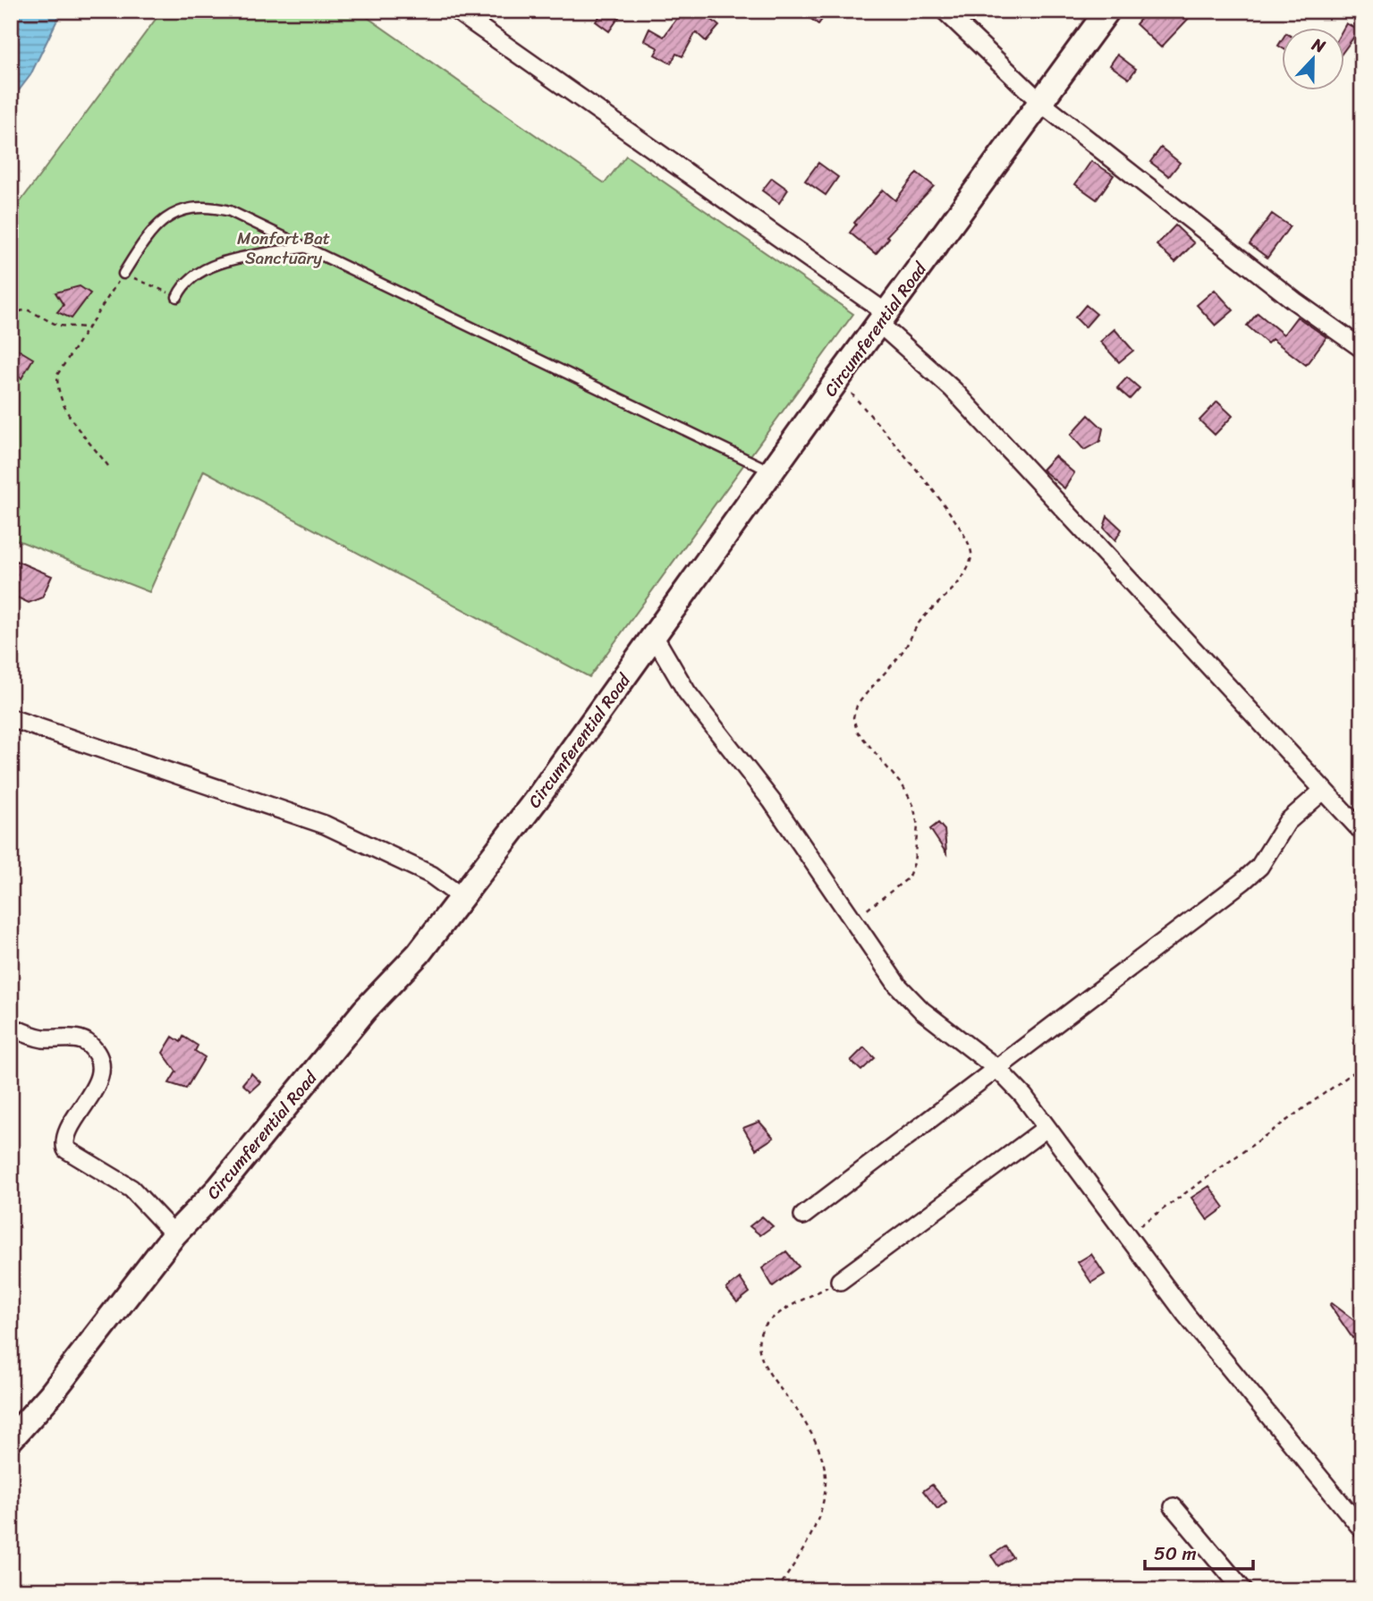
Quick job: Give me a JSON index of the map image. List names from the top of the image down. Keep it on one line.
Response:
{"streets":{"main road":["Circumferential Road"]},"parks":["Monfort Bat Sanctuary"],"scale_bar":"50 m","north":"top"}
